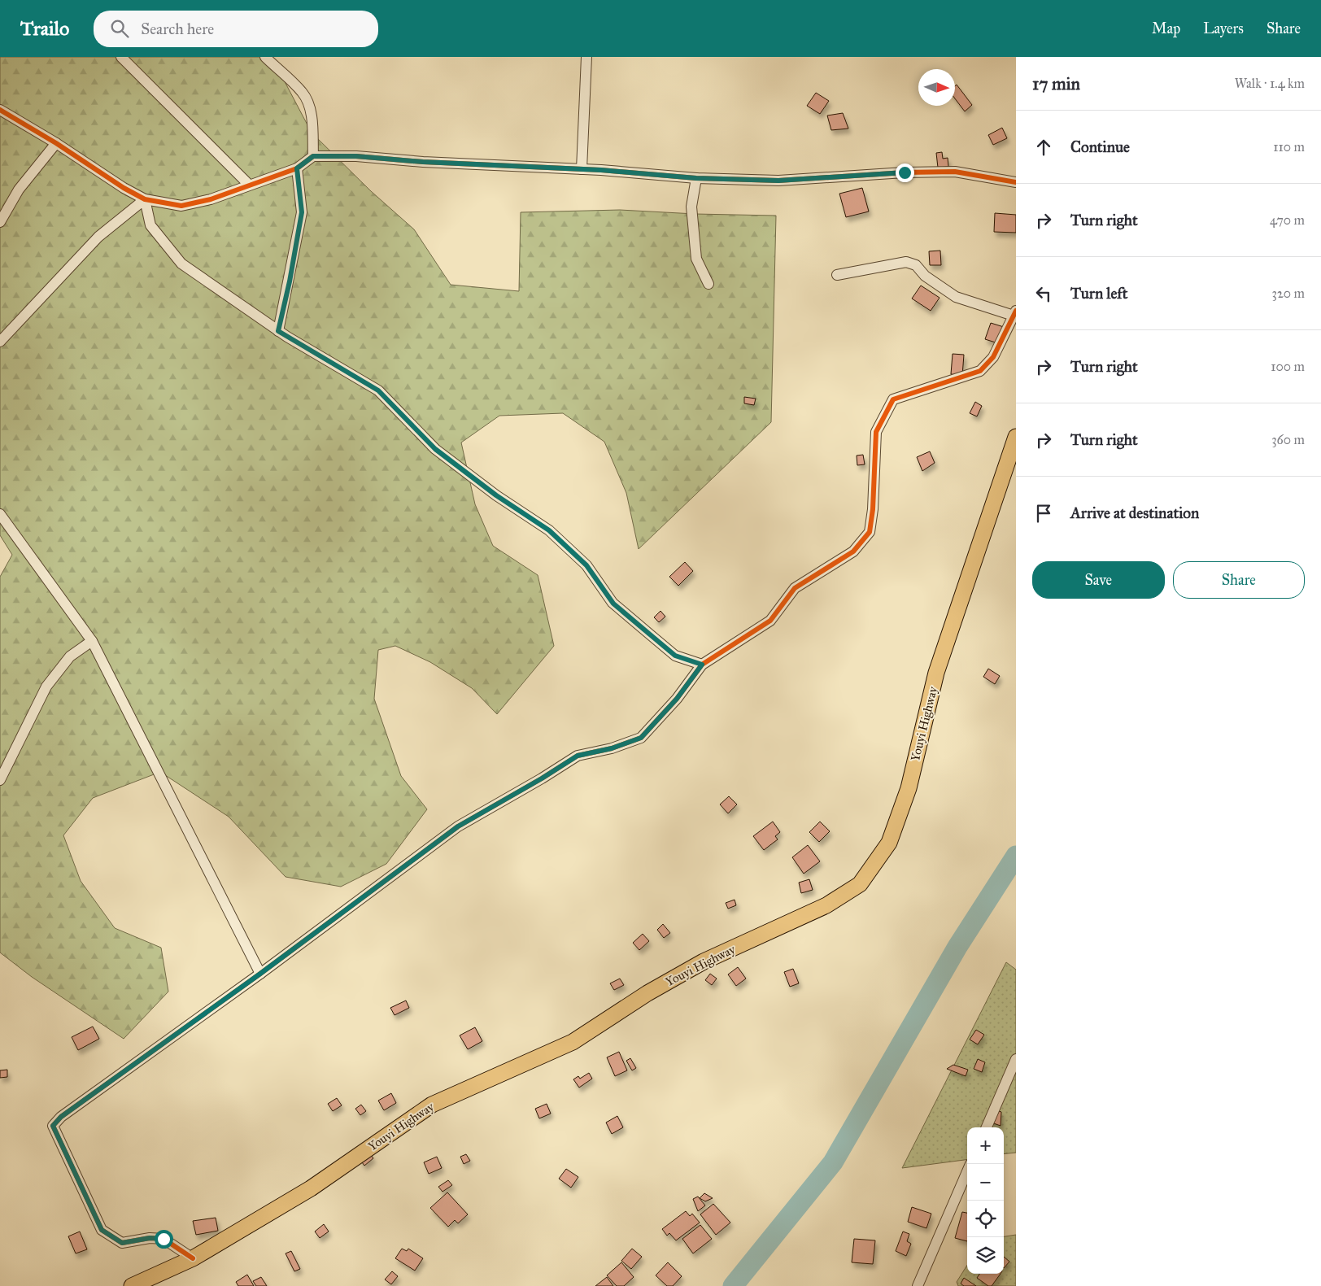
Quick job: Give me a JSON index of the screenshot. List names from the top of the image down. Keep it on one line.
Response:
{"streets":{"main road":["Youyi Highway"]},"north":"right","page":{"header":"Trailo","search":"Search here","nav":["Map","Layers","Share"],"heading":["17 min","Walk · 1.4 km"],"list":[["Continue","110 m"],["Turn right","470 m"],["Turn left","320 m"],["Turn right","100 m"],["Turn right","360 m"],"Arrive at destination"],"buttons":["Save","Share"],"map_buttons":["+","−"]}}
